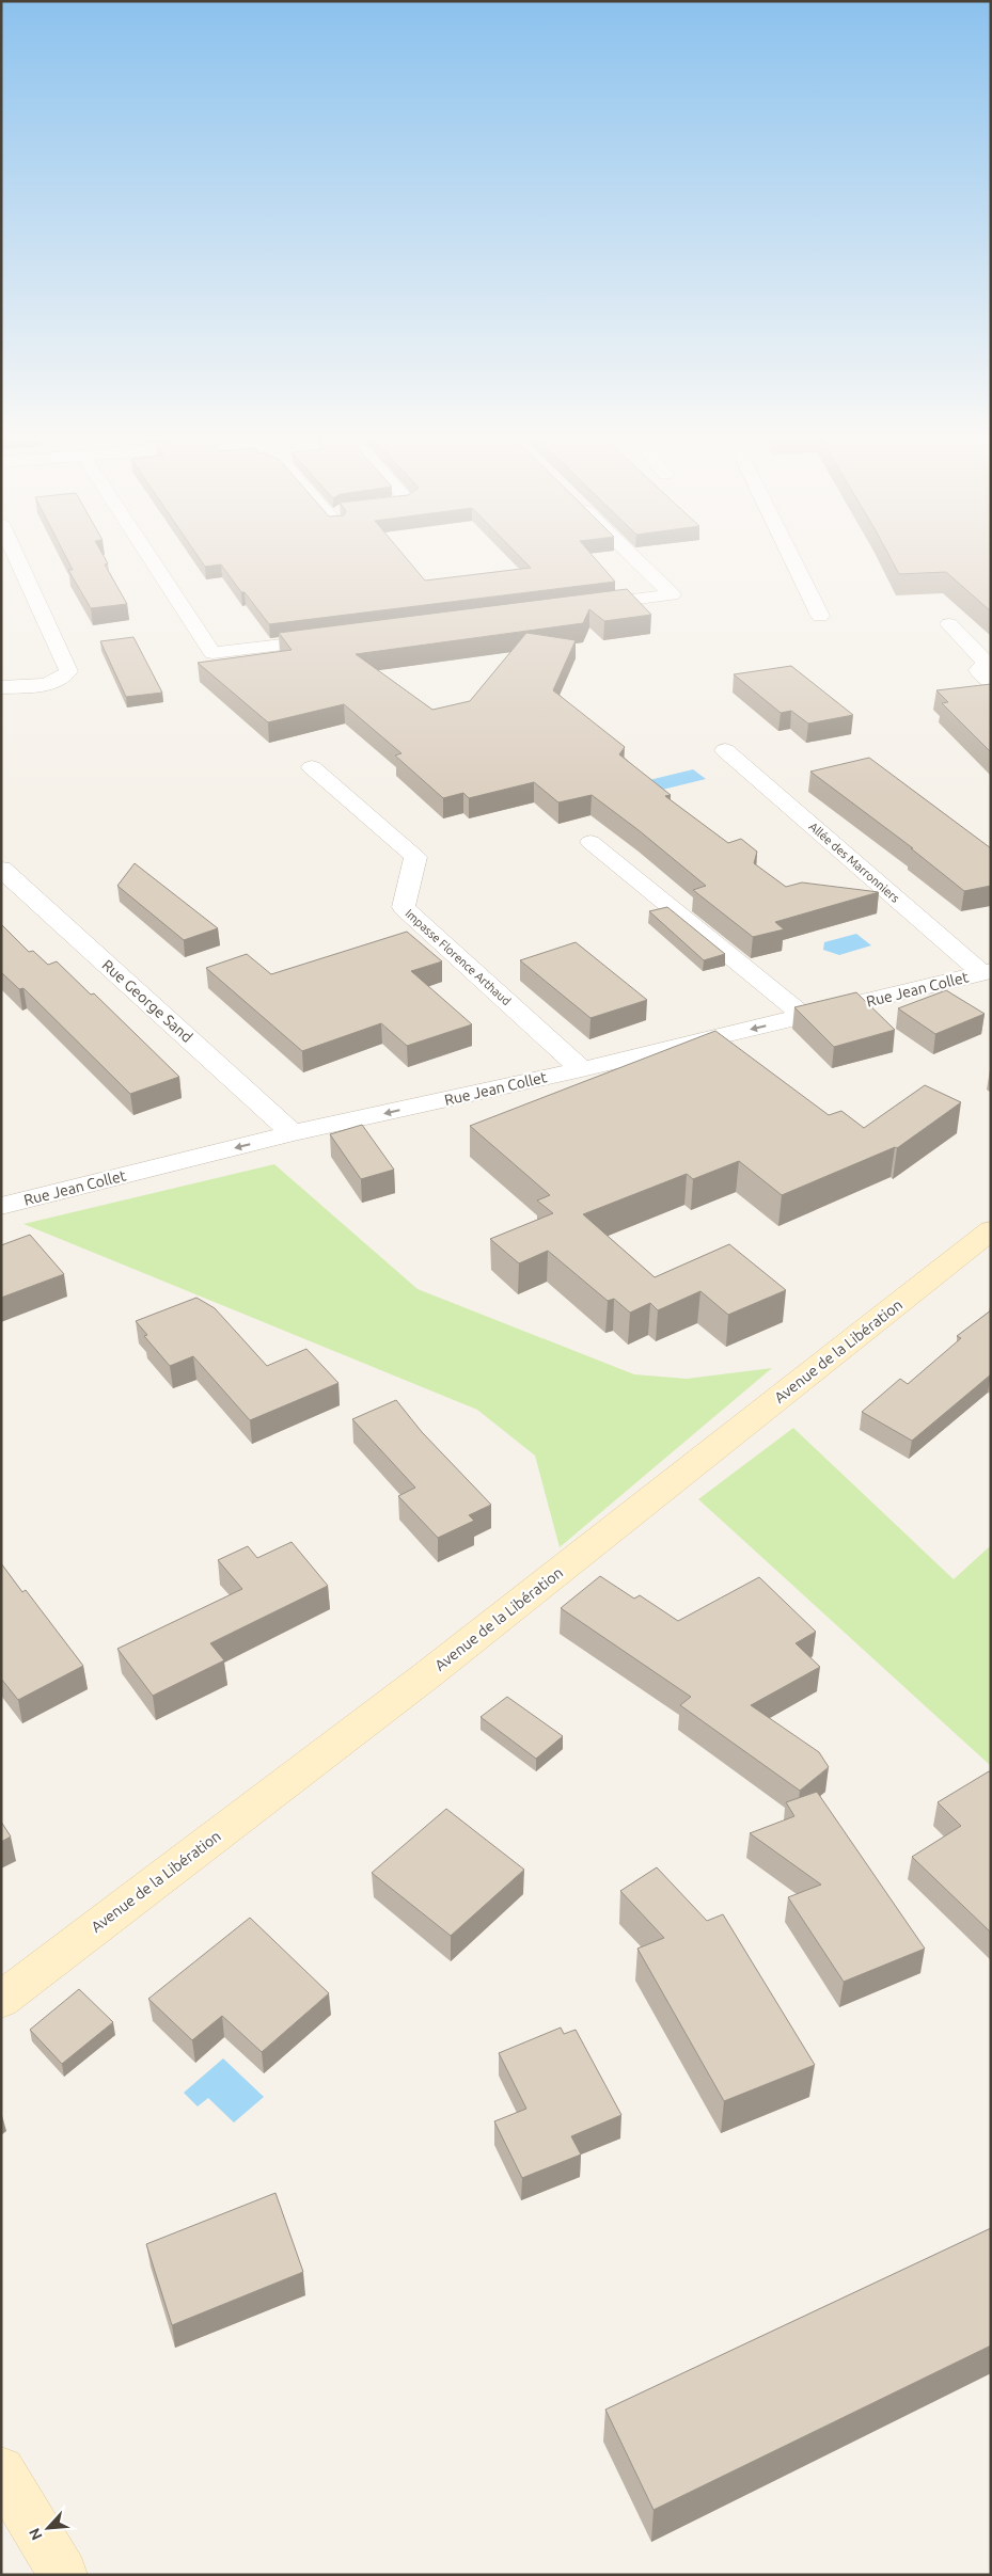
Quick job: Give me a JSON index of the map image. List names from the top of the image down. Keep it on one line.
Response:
{"streets":{"street":["Allée des Marronniers","Impasse Florence Arthaud","Rue Jean Collet","Rue George Sand","Avenue de la Libération"]},"crossings":[["Allée des Marronniers","Rue Jean Collet"],["Impasse Florence Arthaud","Rue Jean Collet"],["Rue Jean Collet","Rue George Sand"]],"one_way":["Rue Jean Collet"],"north":"bottom left"}
